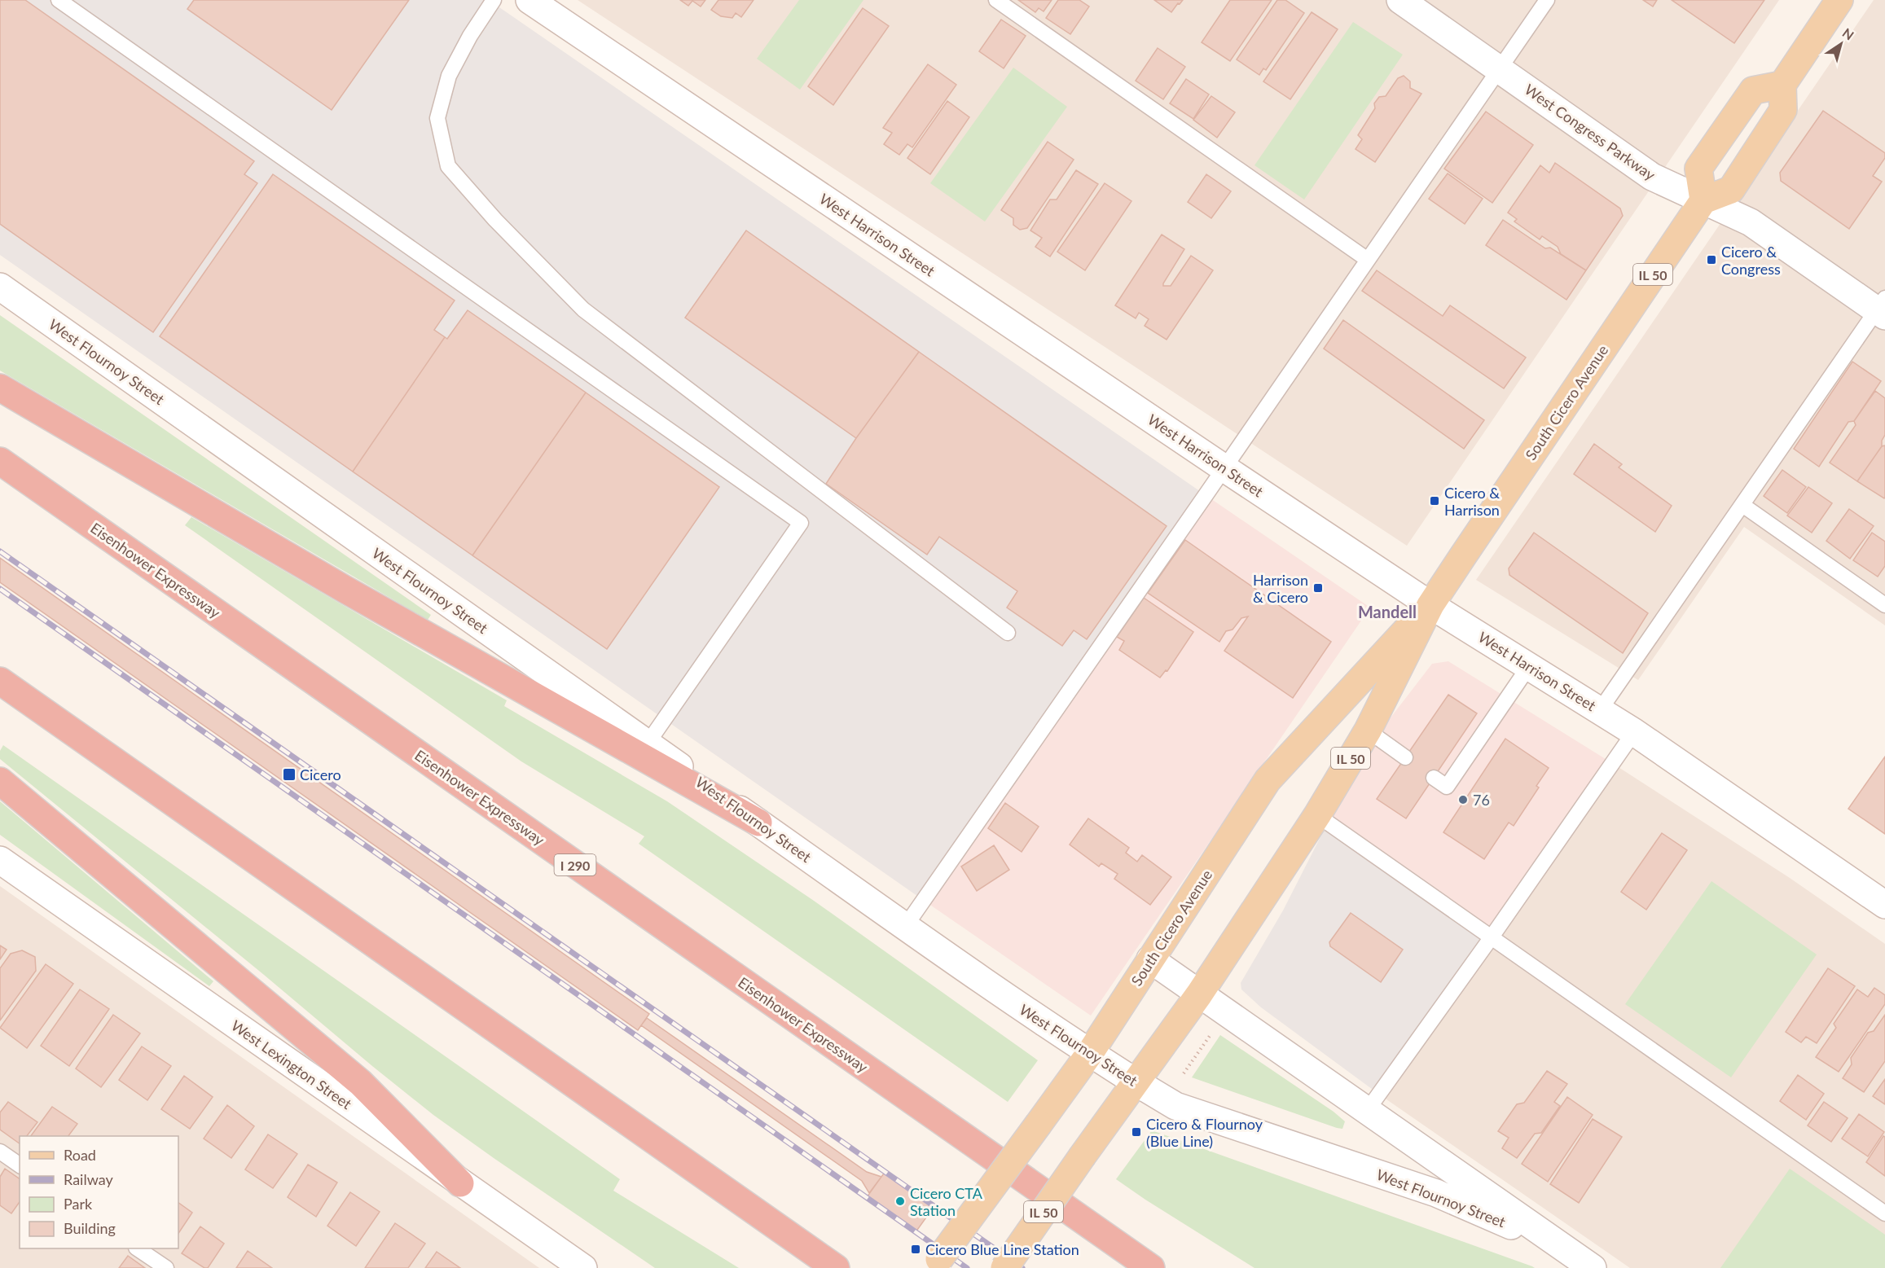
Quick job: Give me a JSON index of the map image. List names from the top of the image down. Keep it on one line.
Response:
{"streets":{"highway":["Eisenhower Expressway","I 290"],"main road":["IL 50","South Cicero Avenue"],"street":["West Congress Parkway","West Harrison Street","West Flournoy Street","West Lexington Street"]},"crossings":[["West Congress Parkway","South Cicero Avenue"],["West Harrison Street","South Cicero Avenue"],["West Flournoy Street","South Cicero Avenue"]],"districts":["Mandell"],"places":{"transit":["Cicero & Congress","Cicero & Harrison","Harrison & Cicero","Cicero","Cicero & Flournoy (Blue Line)","Cicero Blue Line Station"],"other":["76","Cicero CTA Station"]},"legend":["Road","Railway","Park","Building"],"north":"top right"}
